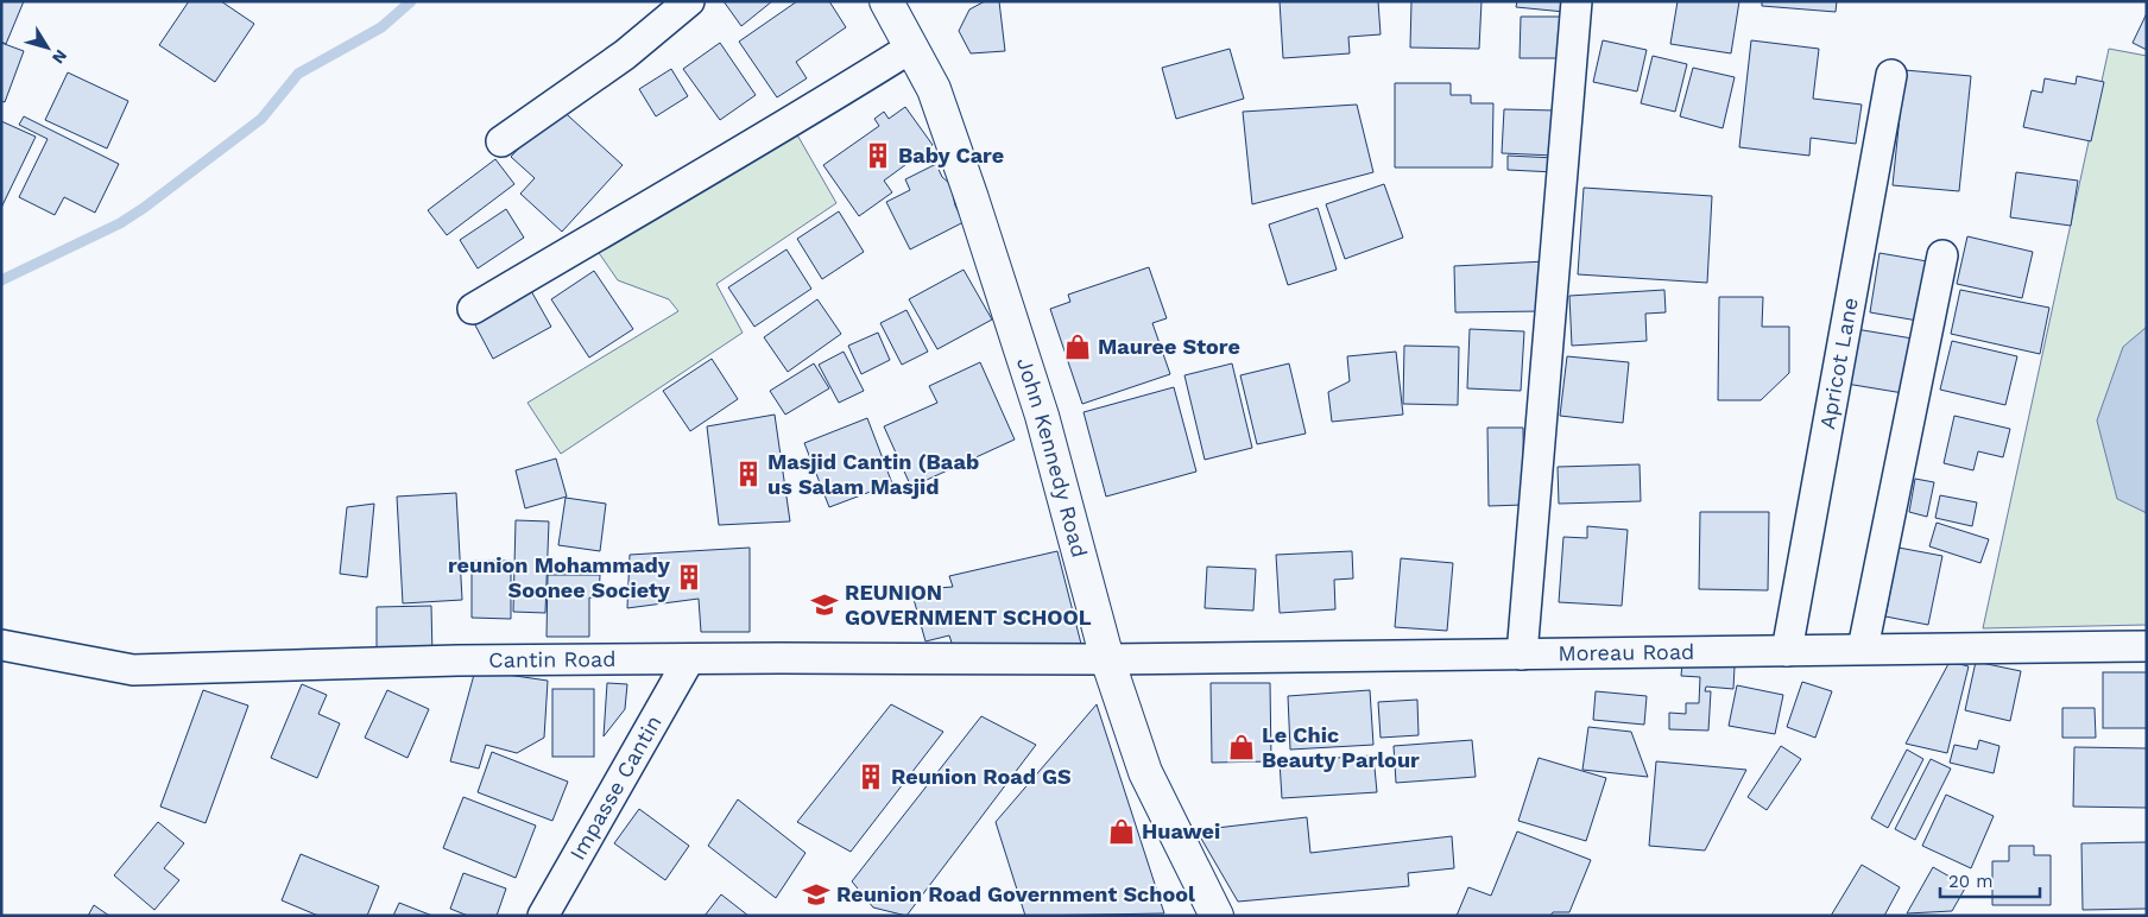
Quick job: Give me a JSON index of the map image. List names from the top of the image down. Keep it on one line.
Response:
{"streets":{"main road":["John Kennedy Road"],"street":["Apricot Lane","Moreau Road","Cantin Road","Impasse Cantin"]},"crossings":[["Apricot Lane","Moreau Road"],["John Kennedy Road","Moreau Road"],["John Kennedy Road","Cantin Road"],["Moreau Road","Cantin Road"],["Cantin Road","Impasse Cantin"]],"places":{"building":["Baby Care","Masjid Cantin (Baab us Salam Masjid","reunion Mohammady Soonee Society","Reunion Road GS"],"shop":["Mauree Store","Le Chic Beauty Parlour","Huawei"],"school or university":["REUNION GOVERNMENT SCHOOL","Reunion Road Government School"]},"scale_bar":"20 m","north":"bottom right"}
